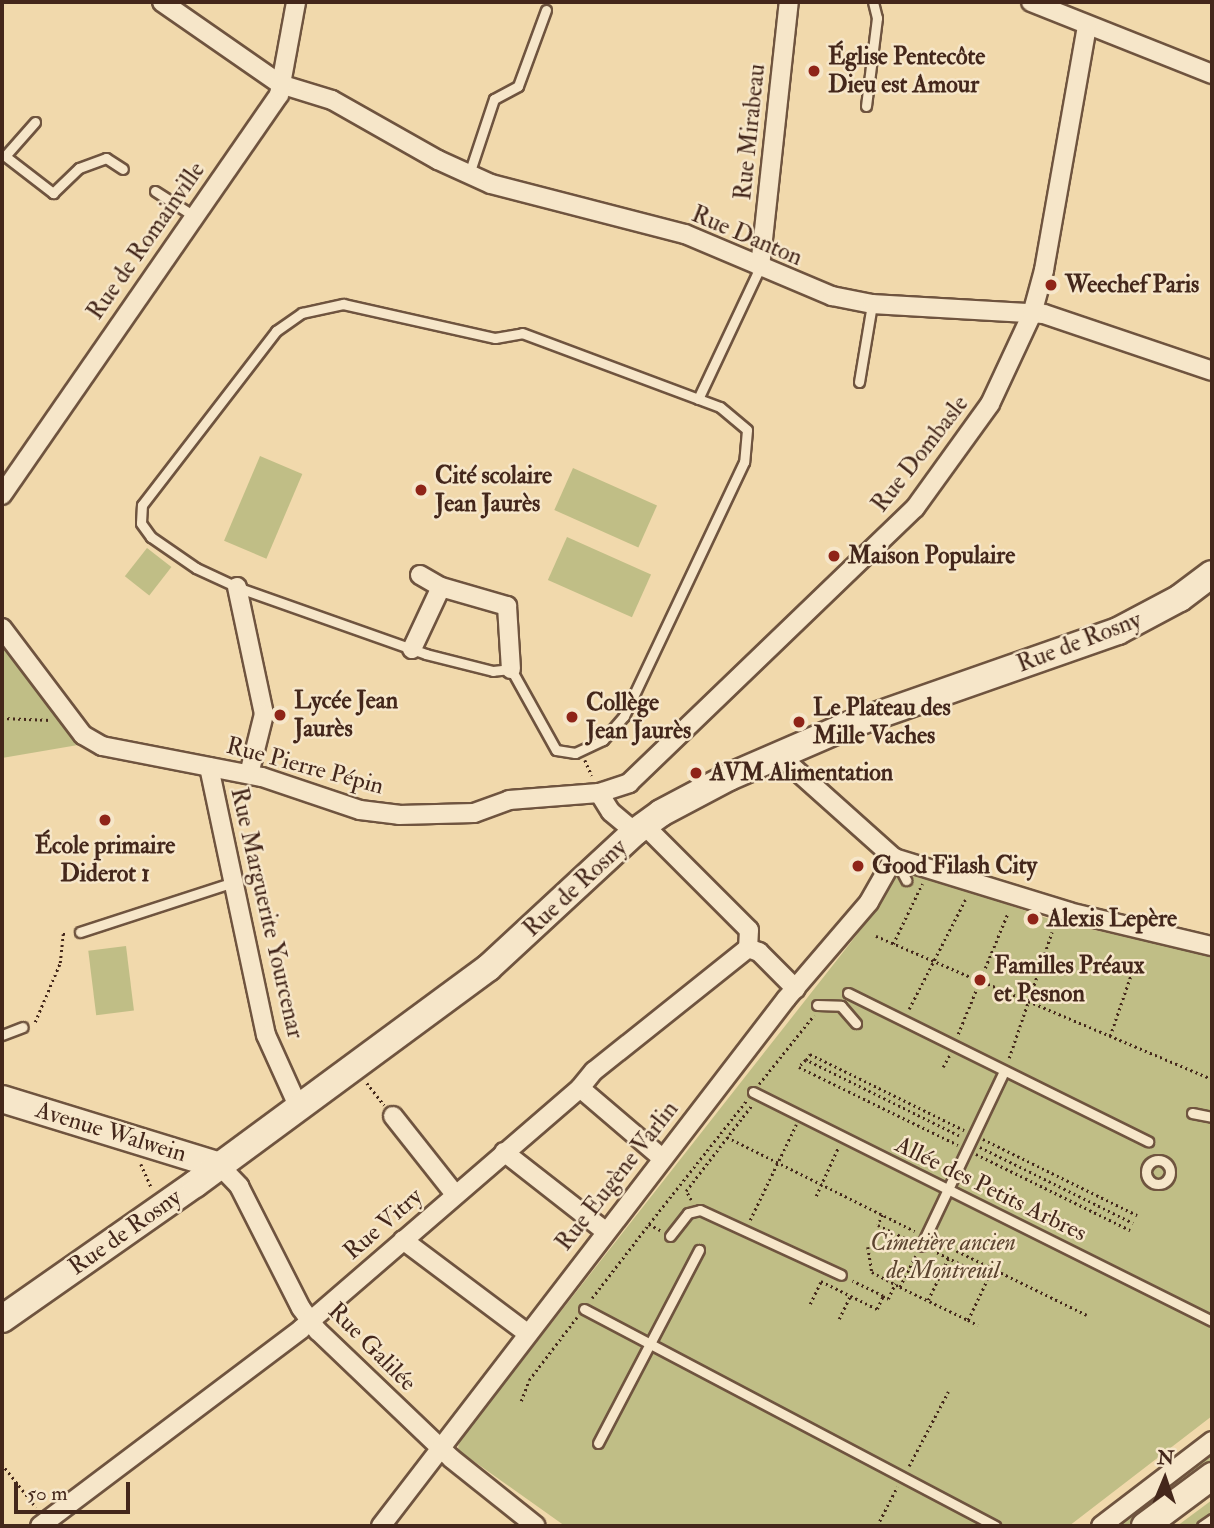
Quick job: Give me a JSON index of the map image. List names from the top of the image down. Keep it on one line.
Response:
{"streets":{"main road":["Rue de Rosny","Avenue Walwein"],"street":["Rue Mirabeau","Rue Danton","Rue de Romainville","Rue Dombasle","Rue Pierre Pépin","Rue Marguerite Yourcenar","Rue Eugène Varlin","Rue Vitry","Rue Galilée"],"lane":["Allée des Petits Arbres"]},"crossings":[["Rue Mirabeau","Rue Danton"],["Rue Danton","Rue de Romainville"],["Rue Danton","Rue Dombasle"],["Rue Dombasle","Rue Pierre Pépin"],["Rue de Rosny","Rue Marguerite Yourcenar"],["Rue de Rosny","Avenue Walwein"],["Rue de Rosny","Rue Galilée"],["Rue Pierre Pépin","Rue Marguerite Yourcenar"],["Avenue Walwein","Rue Galilée"],["Rue Eugène Varlin","Rue Galilée"],["Rue Vitry","Rue Galilée"]],"parks":["Cimetière ancien de Montreuil"],"places":["Église Pentecôte Dieu est Amour","Weechef Paris","Cité scolaire Jean Jaurès","Maison Populaire","Lycée Jean Jaurès","Collège Jean Jaurès","Le Plateau des Mille Vaches","AVM Alimentation","École primaire Diderot 1","Good Filash City","Alexis Lepère","Familles Préaux et Pesnon"],"scale_bar":"50 m","north":"top"}
